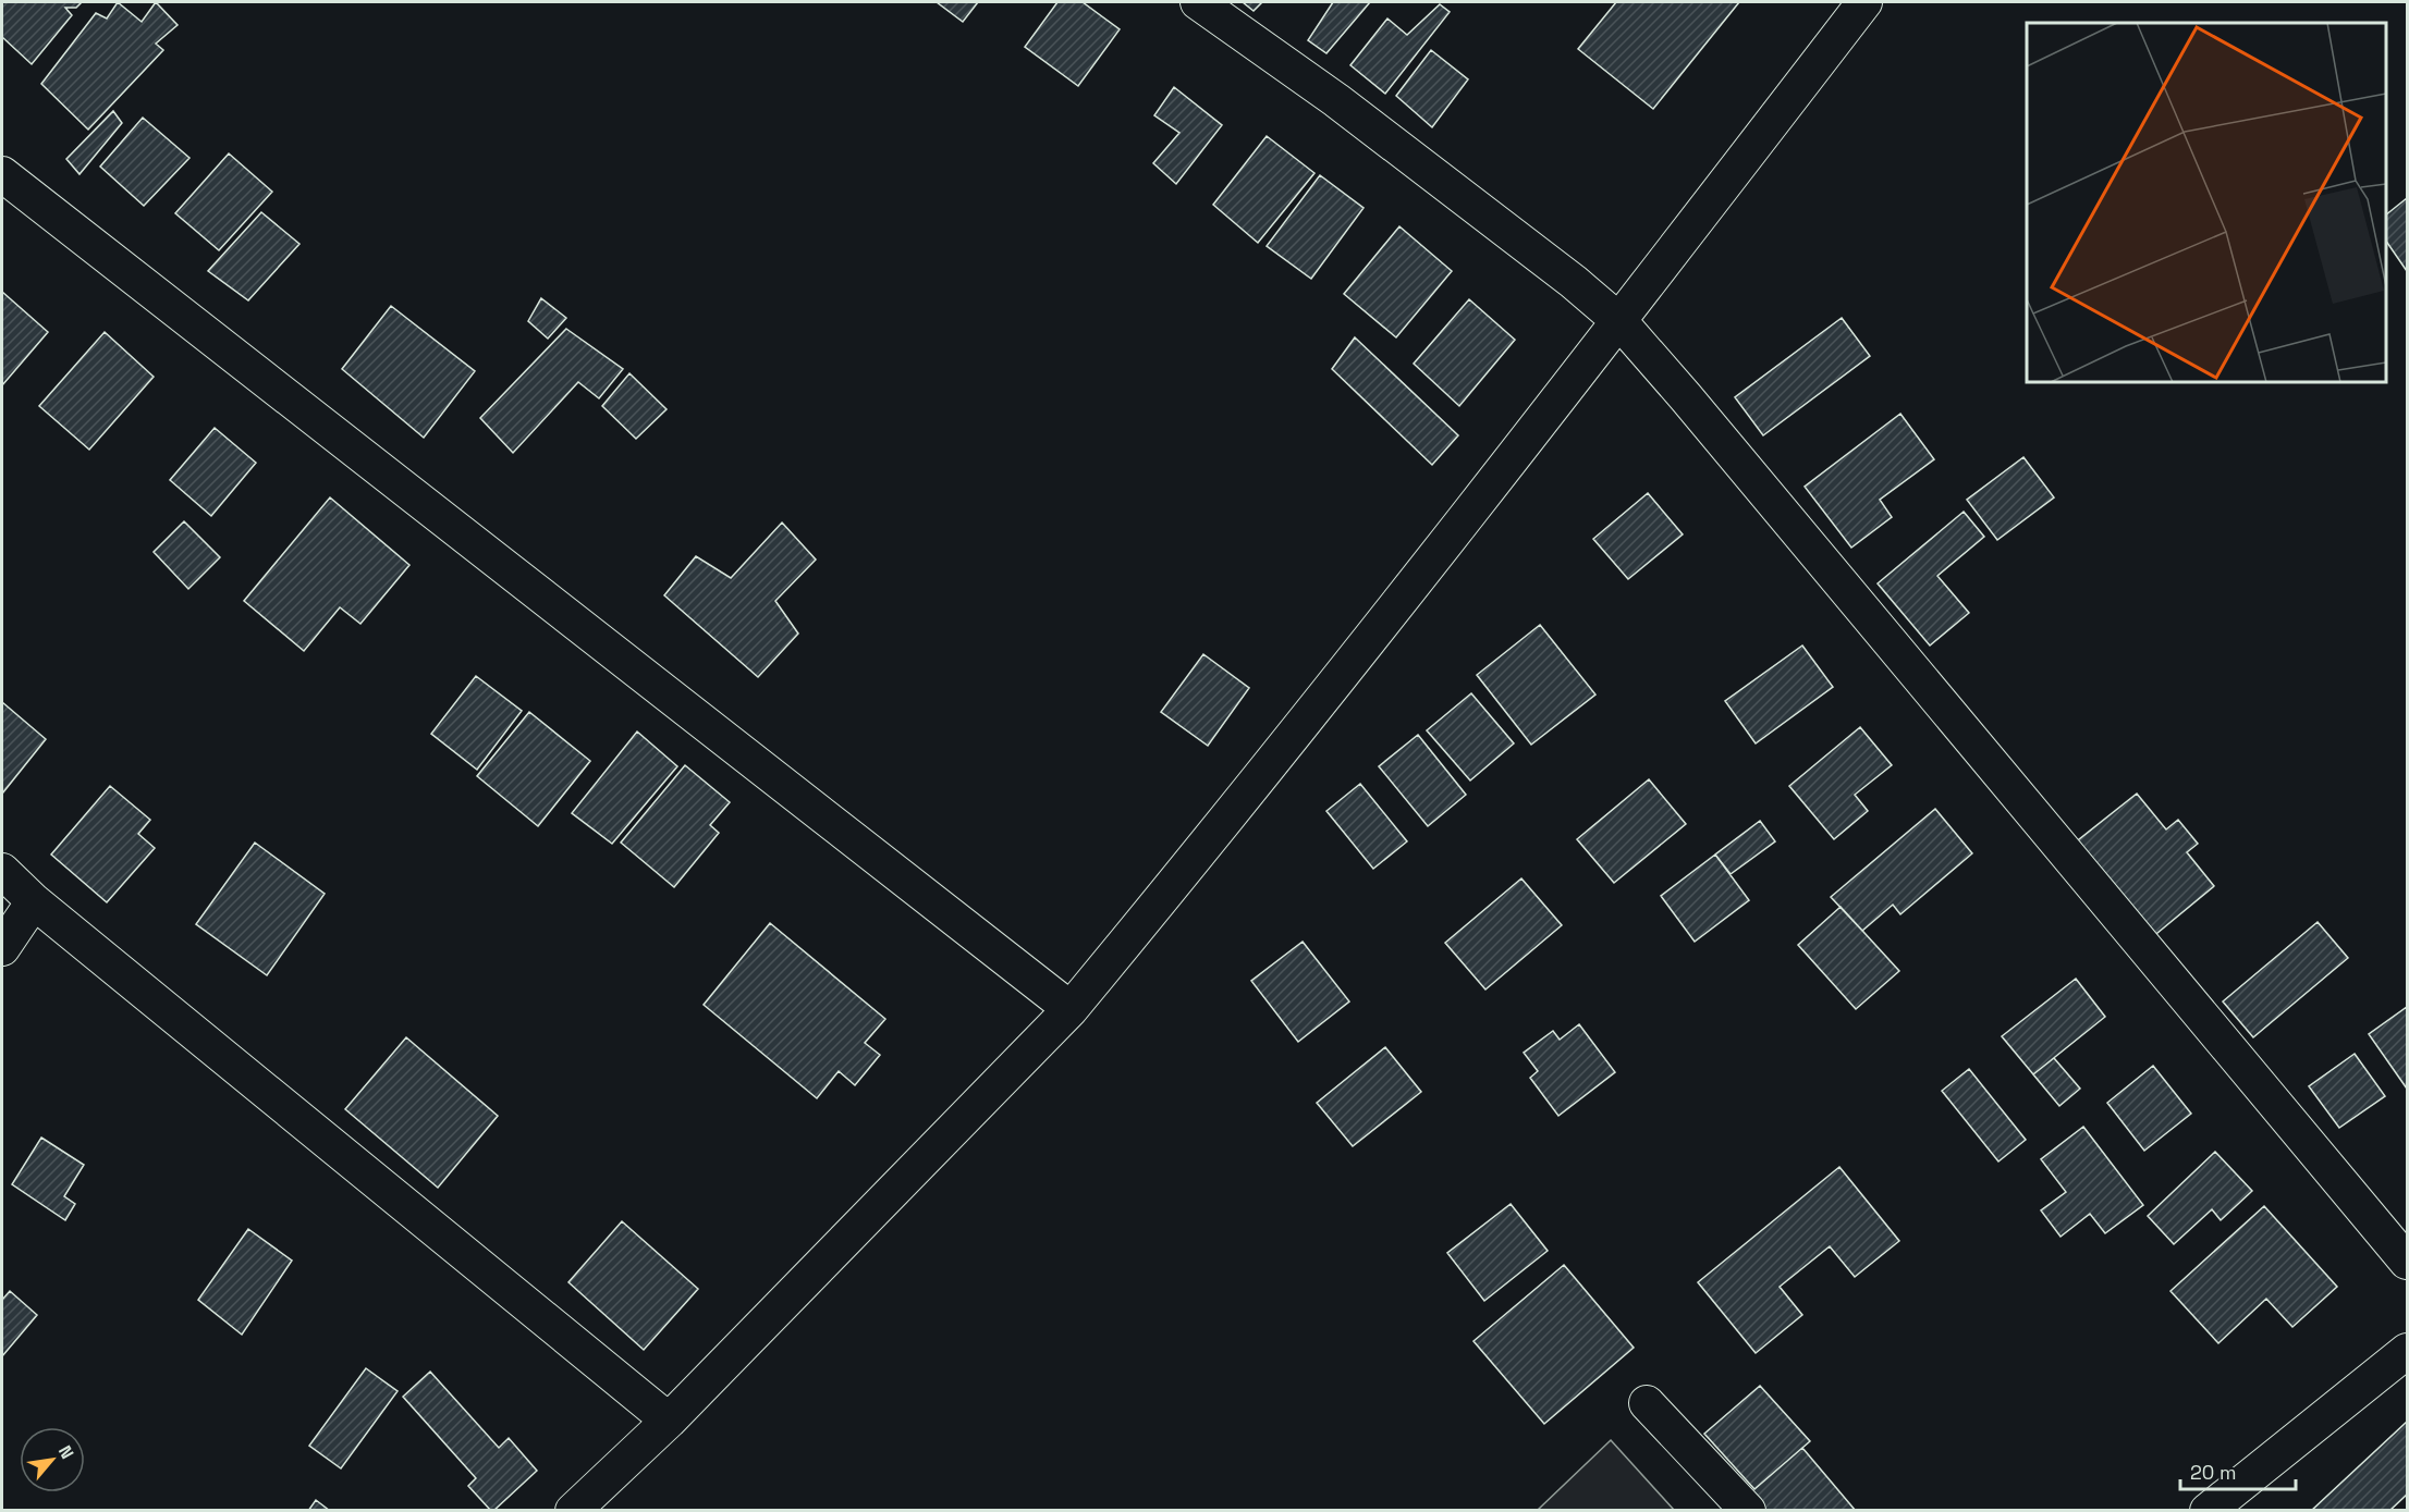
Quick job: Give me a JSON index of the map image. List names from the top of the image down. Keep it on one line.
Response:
{"scale_bar":"20 m","north":"top right"}
